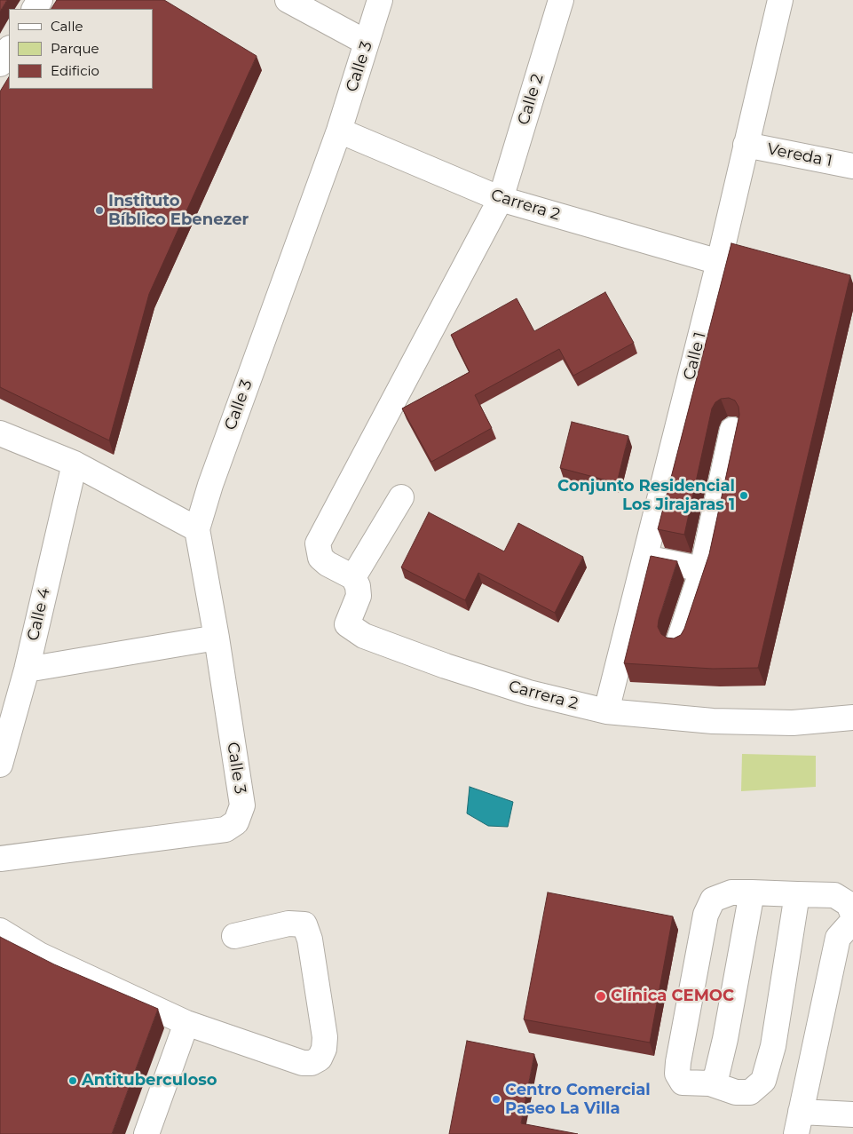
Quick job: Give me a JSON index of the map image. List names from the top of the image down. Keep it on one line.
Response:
{"streets":{"street":["Calle 3","Calle 2","Vereda 1","Carrera 2","Calle 1","Calle 4"]},"crossings":[["Calle 3","Carrera 2"],["Calle 2","Carrera 2"],["Vereda 1","Calle 1"],["Carrera 2","Calle 1"]],"places":["Instituto Bíblico Ebenezer","Conjunto Residencial Los Jirajaras 1","Clínica CEMOC","Antituberculoso","Centro Comercial Paseo La Villa"],"legend":["Calle","Parque","Edificio"]}
